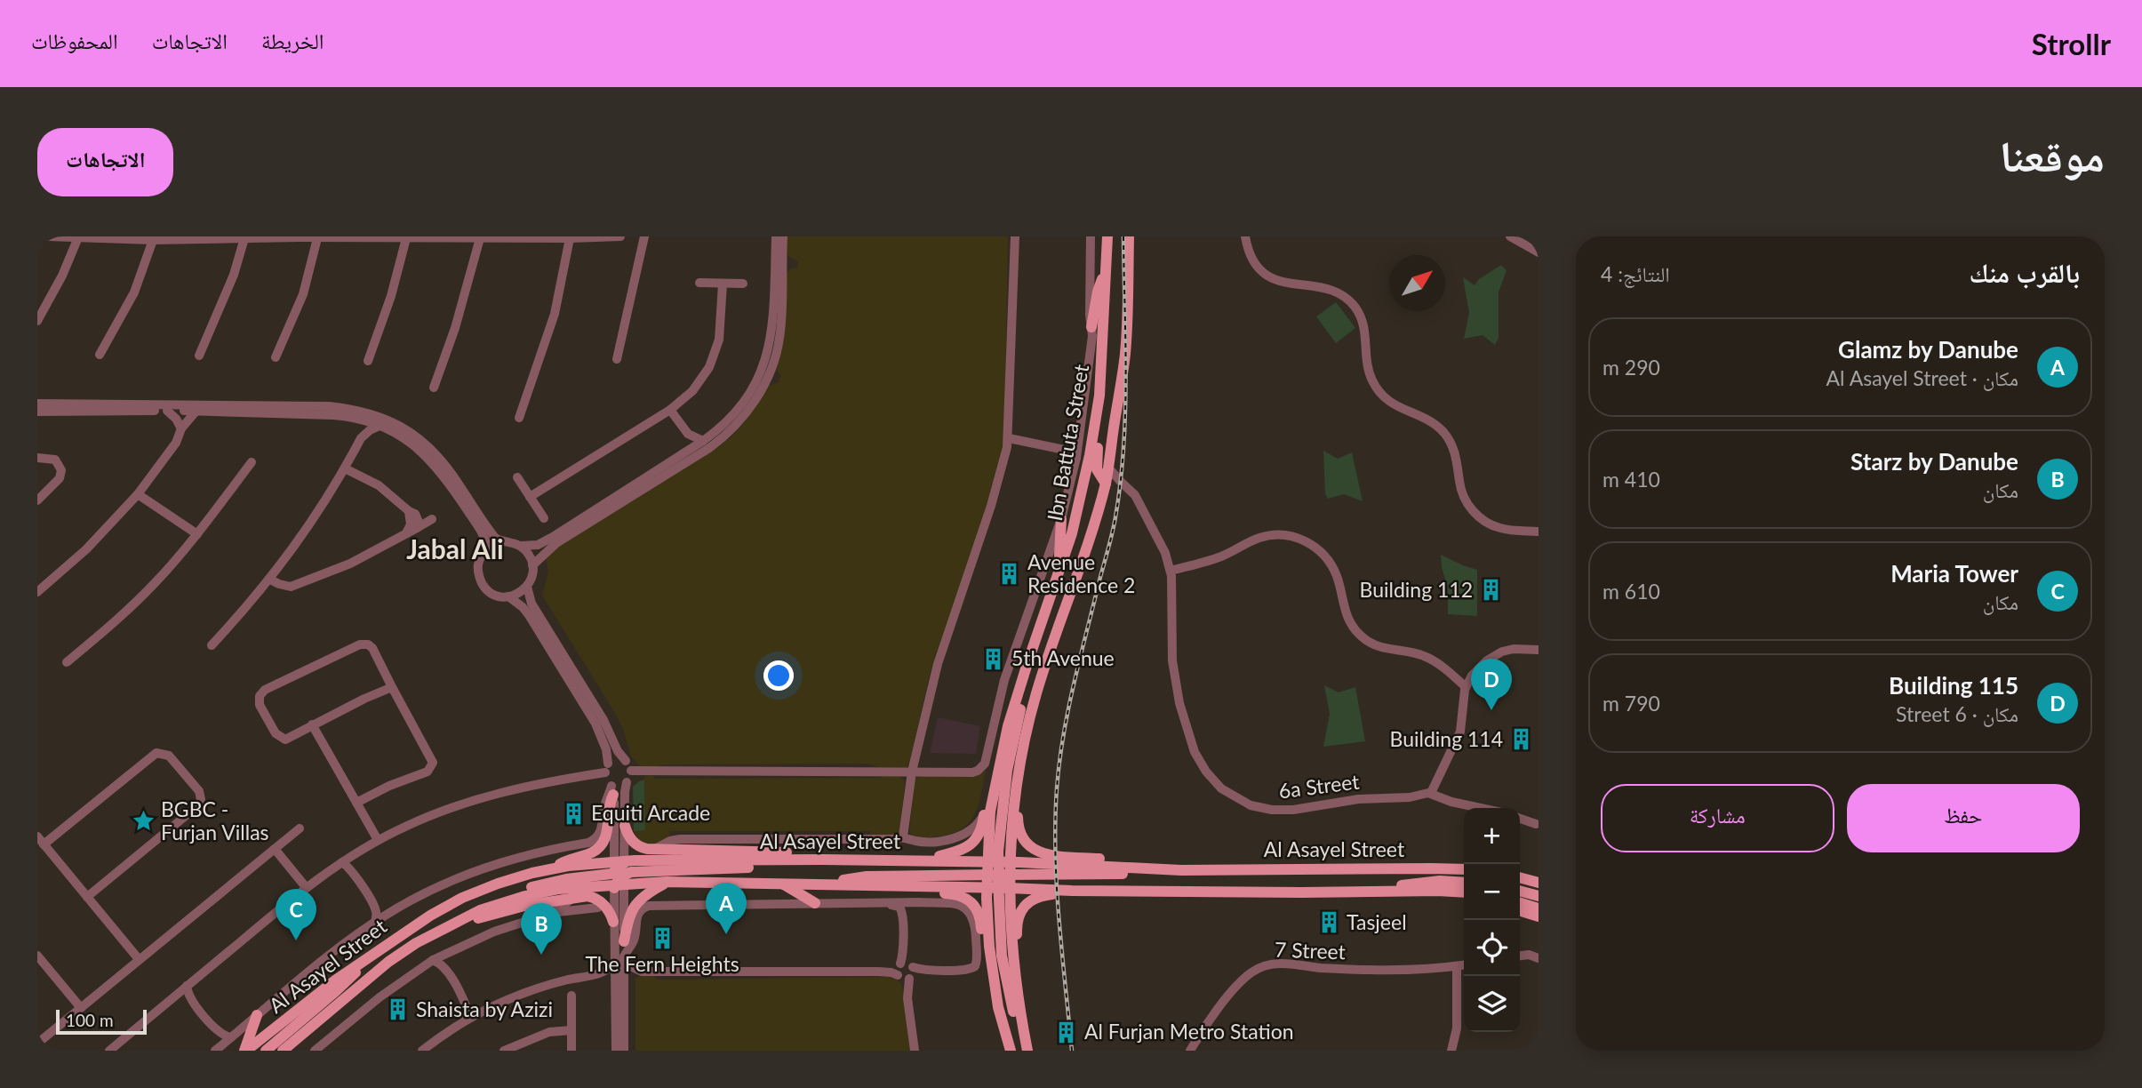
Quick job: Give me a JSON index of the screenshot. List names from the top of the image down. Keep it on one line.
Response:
{"streets":{"main road":["Ibn Battuta Street","Al Asayel Street"],"street":["6a Street","7 Street"]},"crossings":[["Ibn Battuta Street","6a Street"],["Ibn Battuta Street","Al Asayel Street"]],"districts":["Jabal Ali"],"places":{"building":["Avenue Residence 2","Building 112","5th Avenue","Building 114","Equiti Arcade","Tasjeel","The Fern Heights","Shaista by Azizi","Al Furjan Metro Station"],"place":["BGBC - Furjan Villas"]},"scale_bar":"100 m","north":"top right","page":{"header":"Strollr","nav":["الخريطة","الاتجاهات","المحفوظات"],"title":"موقعنا","buttons":["الاتجاهات",["حفظ","مشاركة"]],"heading":["بالقرب منك","النتائج: 4"],"list":[{"mark":"A","name":"Glamz by Danube","note":"مكان · Al Asayel Street","value":"290 m"},{"mark":"B","name":"Starz by Danube","note":"مكان","value":"410 m"},{"mark":"C","name":"Maria Tower","note":"مكان","value":"610 m"},{"mark":"D","name":"Building 115","note":"مكان · 6 Street","value":"790 m"}],"pins":["D","A","C","B"],"map_buttons":["+","−"],"scale":"100 m"}}
